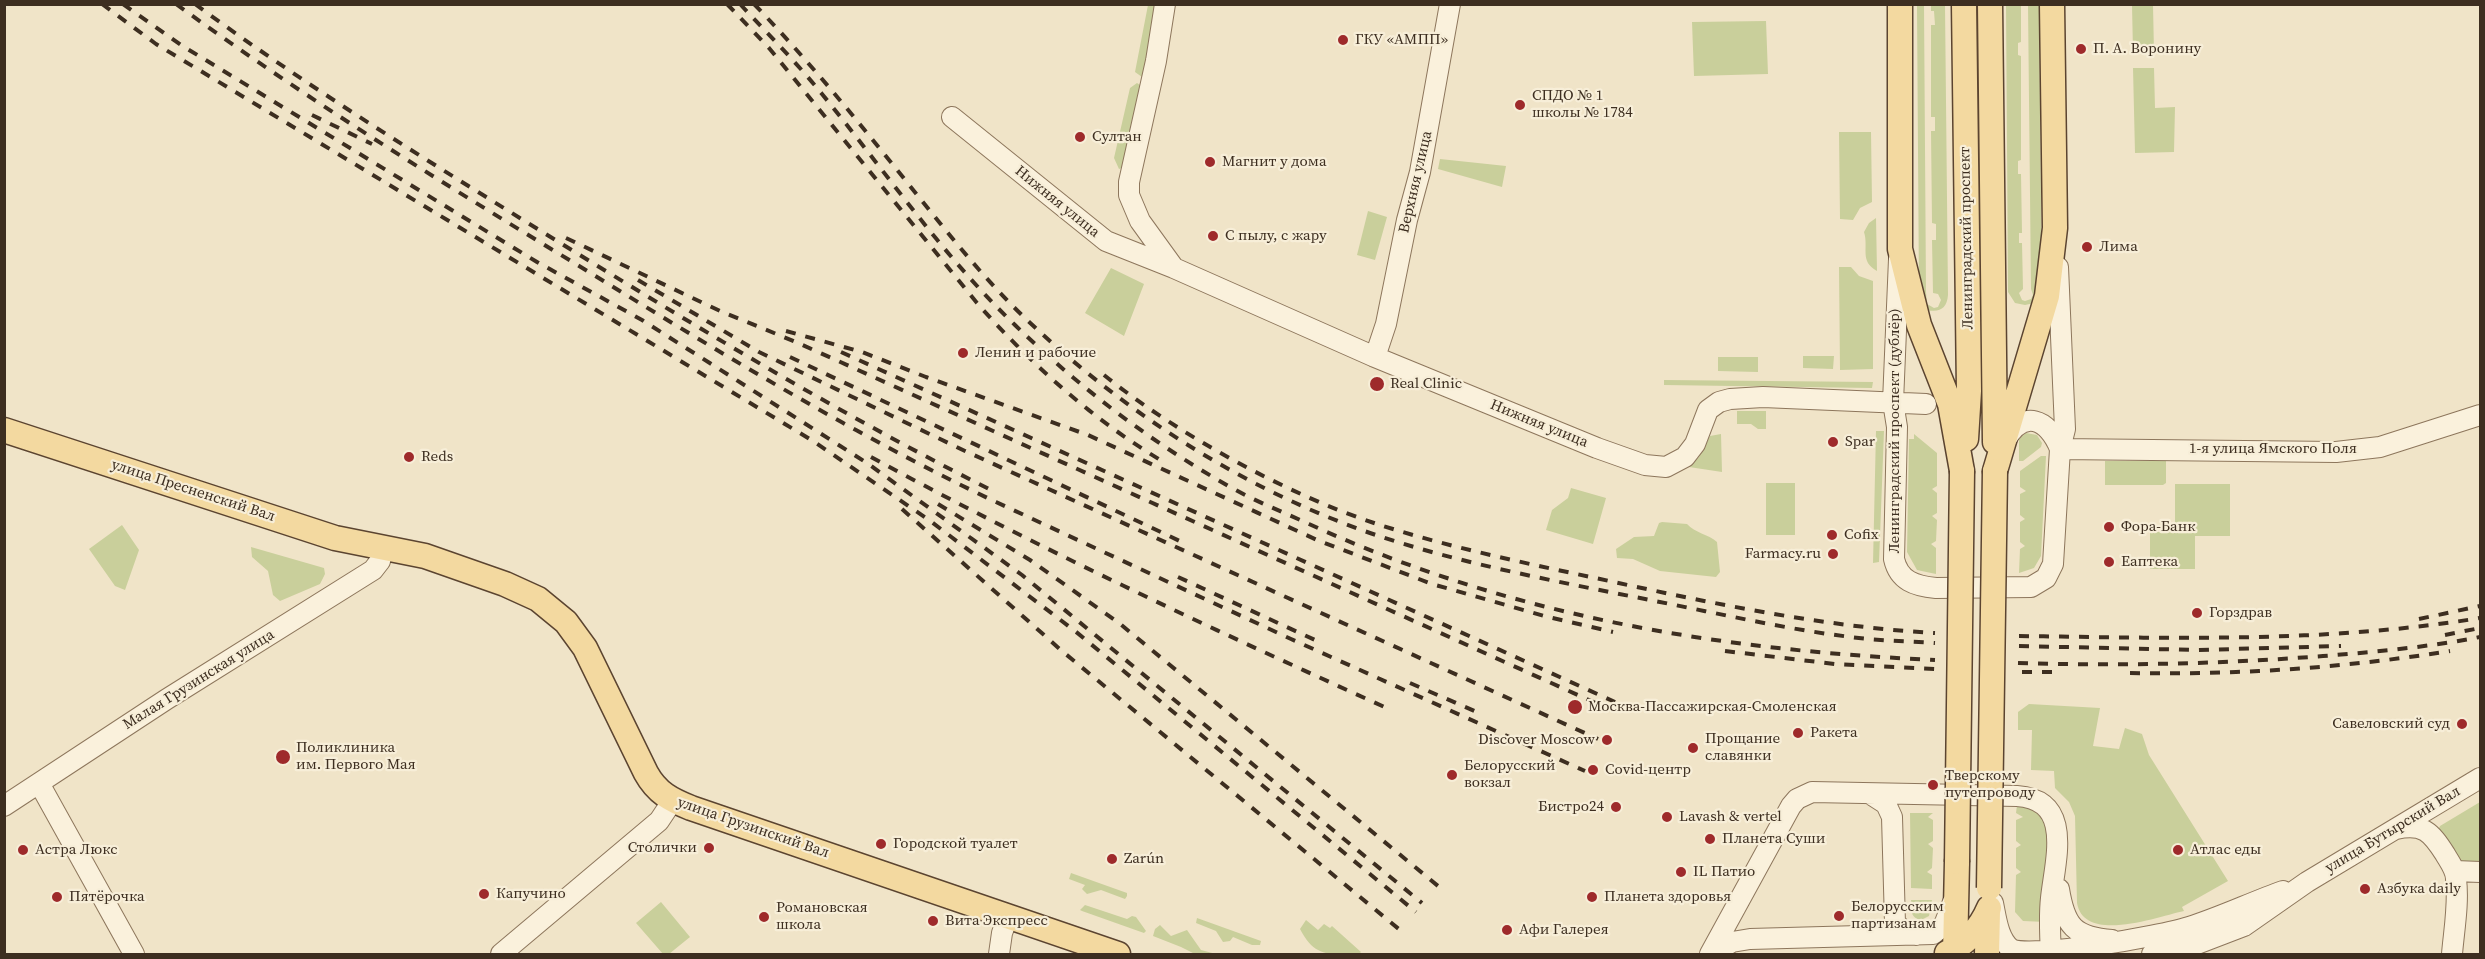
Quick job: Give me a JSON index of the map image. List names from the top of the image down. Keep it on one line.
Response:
{"streets":{"main road":["Ленинградский проспект","Ленинградский проспект (дублёр)","улица Пресненский Вал","улица Грузинский Вал"],"street":["Верхняя улица","Нижняя улица","1-я улица Ямского Поля","Малая Грузинская улица","улица Бутырский Вал"]},"crossings":[["Верхняя улица","Нижняя улица"],["Нижняя улица","Ленинградский проспект (дублёр)"],["Ленинградский проспект","Ленинградский проспект (дублёр)"],["Ленинградский проспект (дублёр)","1-я улица Ямского Поля"],["улица Пресненский Вал","Малая Грузинская улица"],["улица Пресненский Вал","улица Грузинский Вал"],["Малая Грузинская улица","улица Грузинский Вал"]],"places":["ГКУ «АМПП»","П. А. Воронину","СПДО № 1 школы № 1784","Султан","Магнит у дома","С пылу, с жару","Лима","Ленин и рабочие","Real Clinic","Spar","Reds","Фора-Банк","Cofix","Farmacy.ru","Еаптека","Горздрав","Москва-Пассажирская-Смоленская","Савеловский cуд","Ракета","Discover Moscow","Прощание славянки","Поликлиника им. Первого Мая","Covid-центр","Белорусский вокзал","Тверскому путепроводу","Бистро24","Lavash & vertel","Планета Суши","Городской туалет","Столички","Астра Люкс","Атлас еды","Zarún","IL Патио","Азбука daily","Капучино","Пятёрочка","Планета здоровья","Белорусским партизанам","Романовская школа","Вита Экспресс","Афи Галерея"]}
